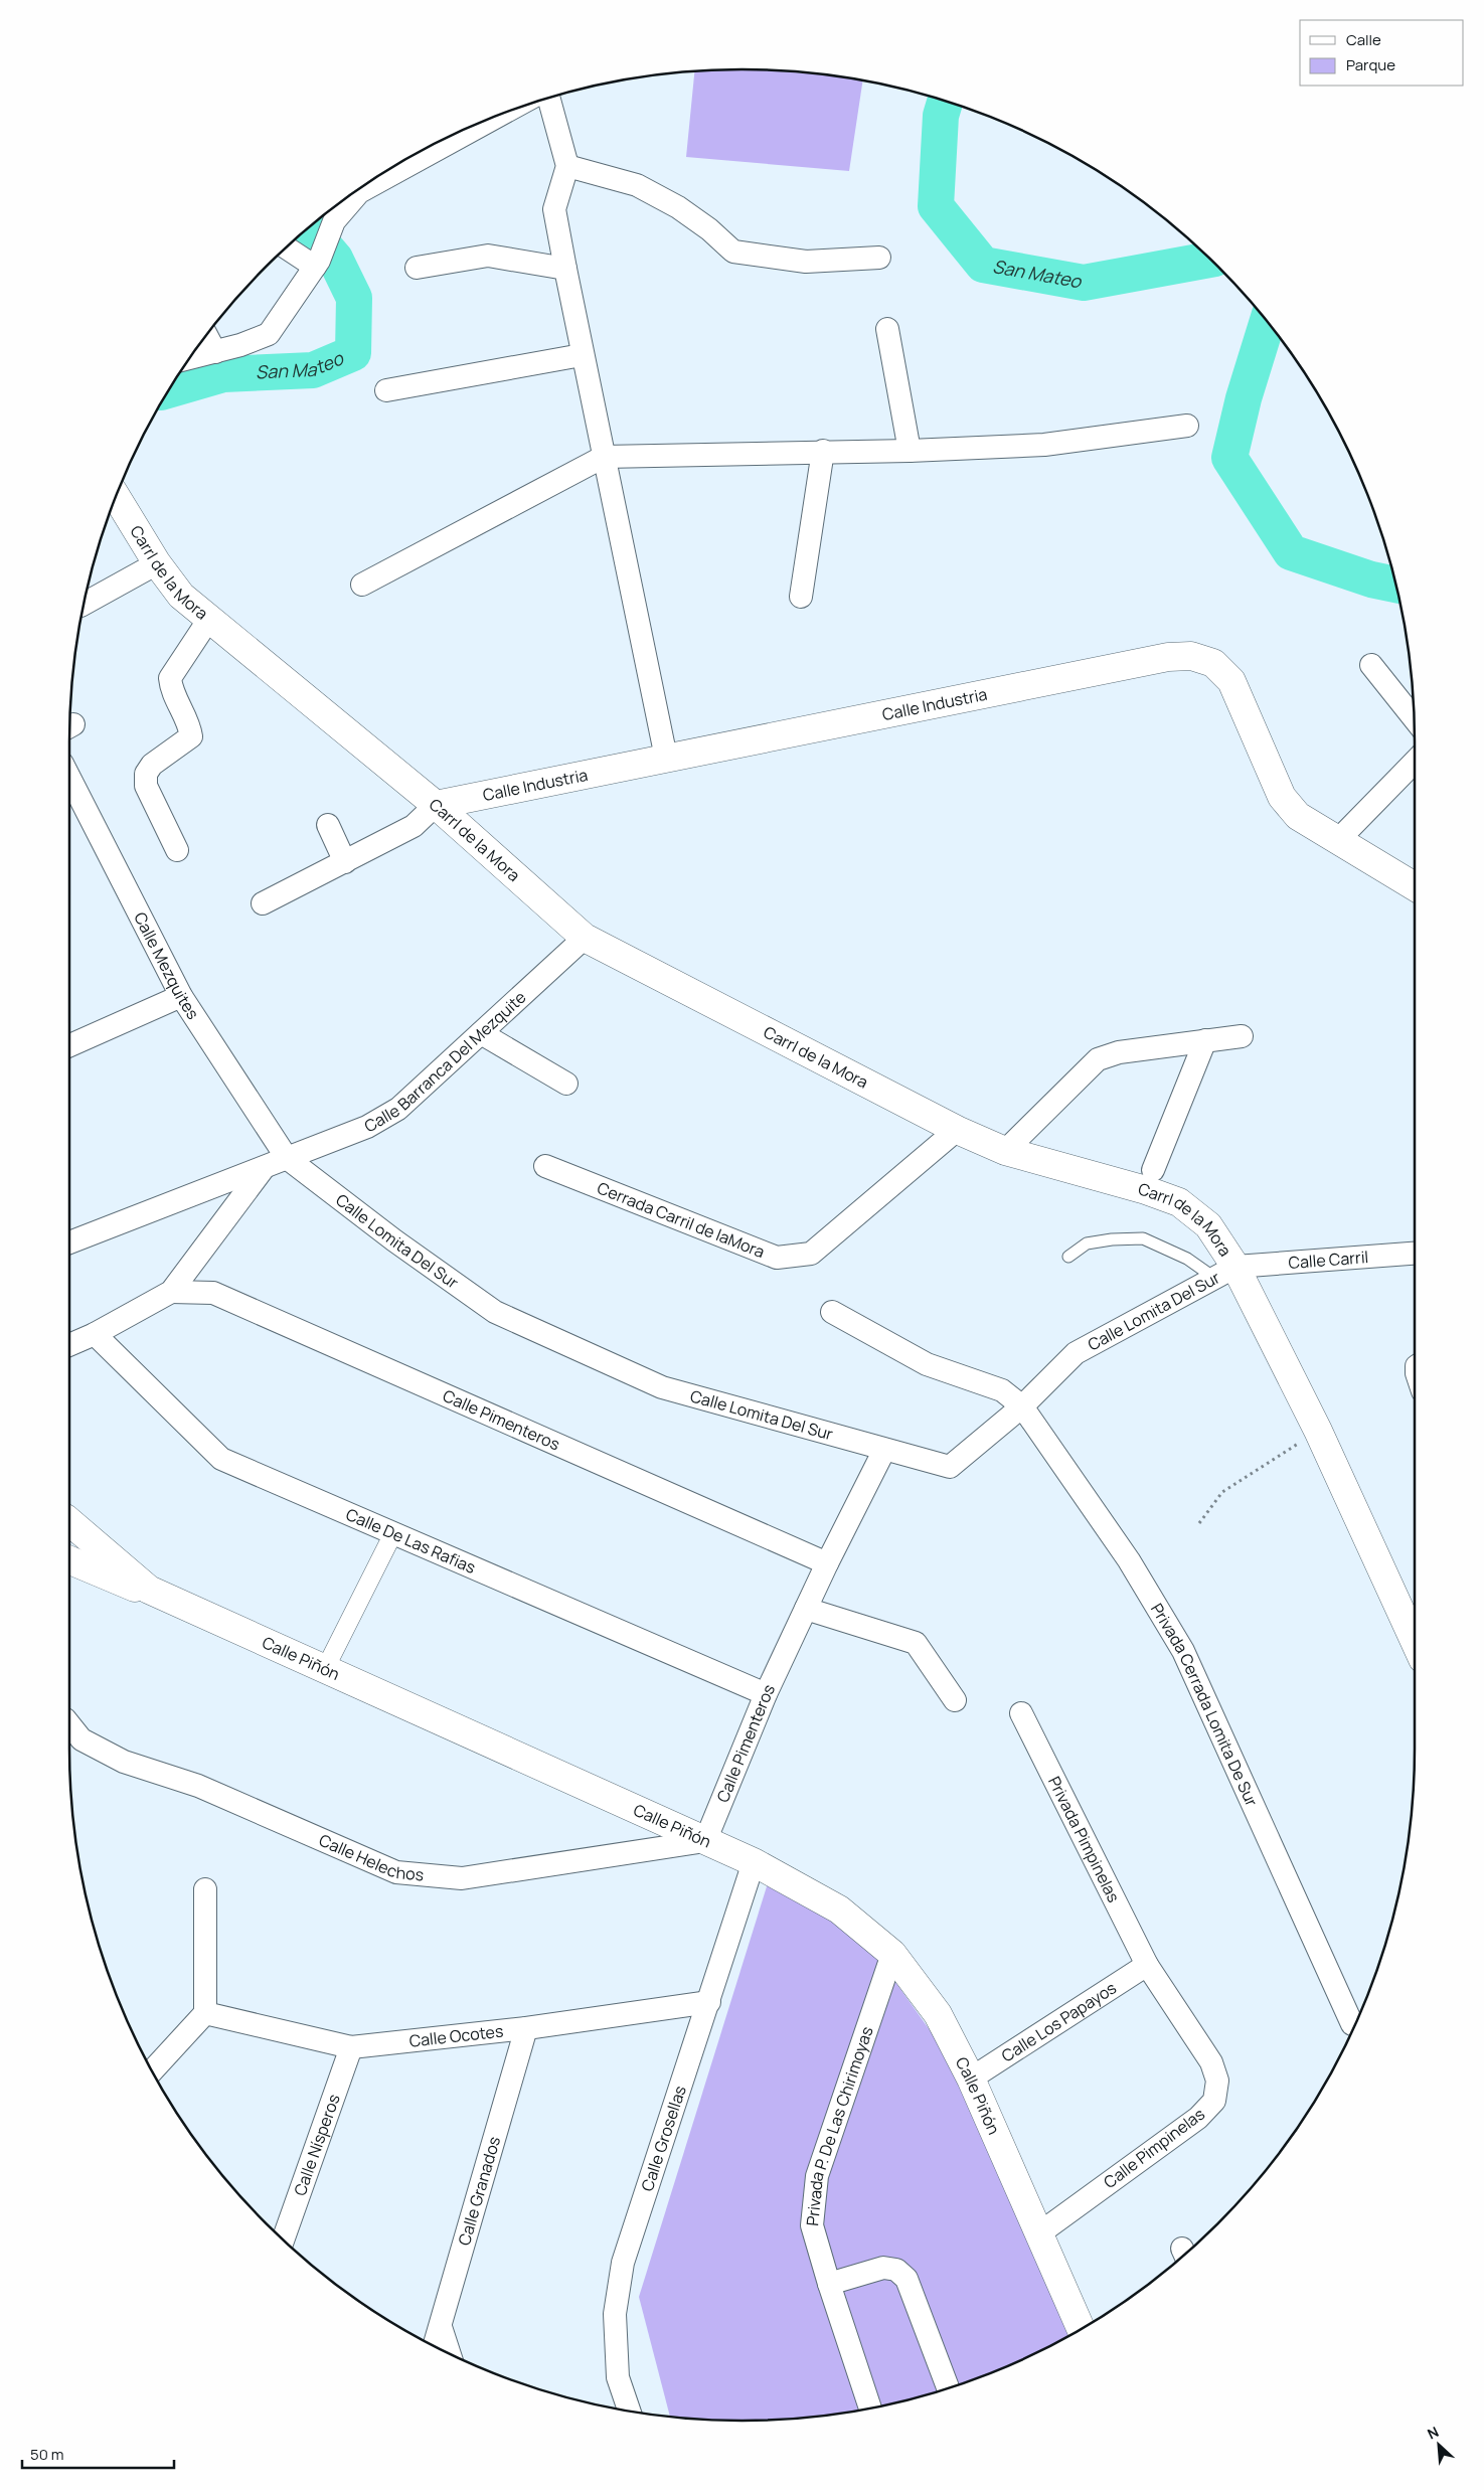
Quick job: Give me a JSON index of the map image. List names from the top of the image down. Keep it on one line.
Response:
{"streets":{"street":["Carrl de la Mora","Calle Industria","Calle Mezquites","Calle Barranca Del Mezquite","Cerrada Carril de laMora","Calle Lomita Del Sur","Calle Carril","Calle Pimenteros","Calle De Las Rafias","Calle Piñón","Privada Cerrada Lomita De Sur","Privada Pimpinelas","Calle Helechos","Calle Los Papayos","Calle Ocotes","Privada P. De Las Chirimoyas","Calle Grosellas","Calle Nísperos","Calle Pimpinelas","Calle Granados"]},"crossings":[["Carrl de la Mora","Calle Industria"],["Carrl de la Mora","Calle Barranca Del Mezquite"],["Carrl de la Mora","Cerrada Carril de laMora"],["Carrl de la Mora","Calle Lomita Del Sur"],["Carrl de la Mora","Calle Carril"],["Calle Mezquites","Calle Barranca Del Mezquite"],["Calle Mezquites","Calle Lomita Del Sur"],["Calle Barranca Del Mezquite","Calle Lomita Del Sur"],["Calle Lomita Del Sur","Calle Carril"],["Calle Lomita Del Sur","Calle Pimenteros"],["Calle Lomita Del Sur","Privada Cerrada Lomita De Sur"],["Calle Pimenteros","Calle De Las Rafias"],["Calle Pimenteros","Calle Piñón"],["Calle Pimenteros","Calle Helechos"],["Calle Piñón","Calle Helechos"],["Calle Piñón","Calle Los Papayos"],["Calle Piñón","Privada P. De Las Chirimoyas"],["Calle Piñón","Calle Grosellas"],["Calle Piñón","Calle Pimpinelas"],["Privada Pimpinelas","Calle Los Papayos"],["Privada Pimpinelas","Calle Pimpinelas"],["Calle Los Papayos","Calle Pimpinelas"],["Calle Ocotes","Calle Grosellas"],["Calle Ocotes","Calle Nísperos"],["Calle Ocotes","Calle Granados"]],"water":["San Mateo"],"legend":["Calle","Parque"],"scale_bar":"50 m","north":"top left"}
